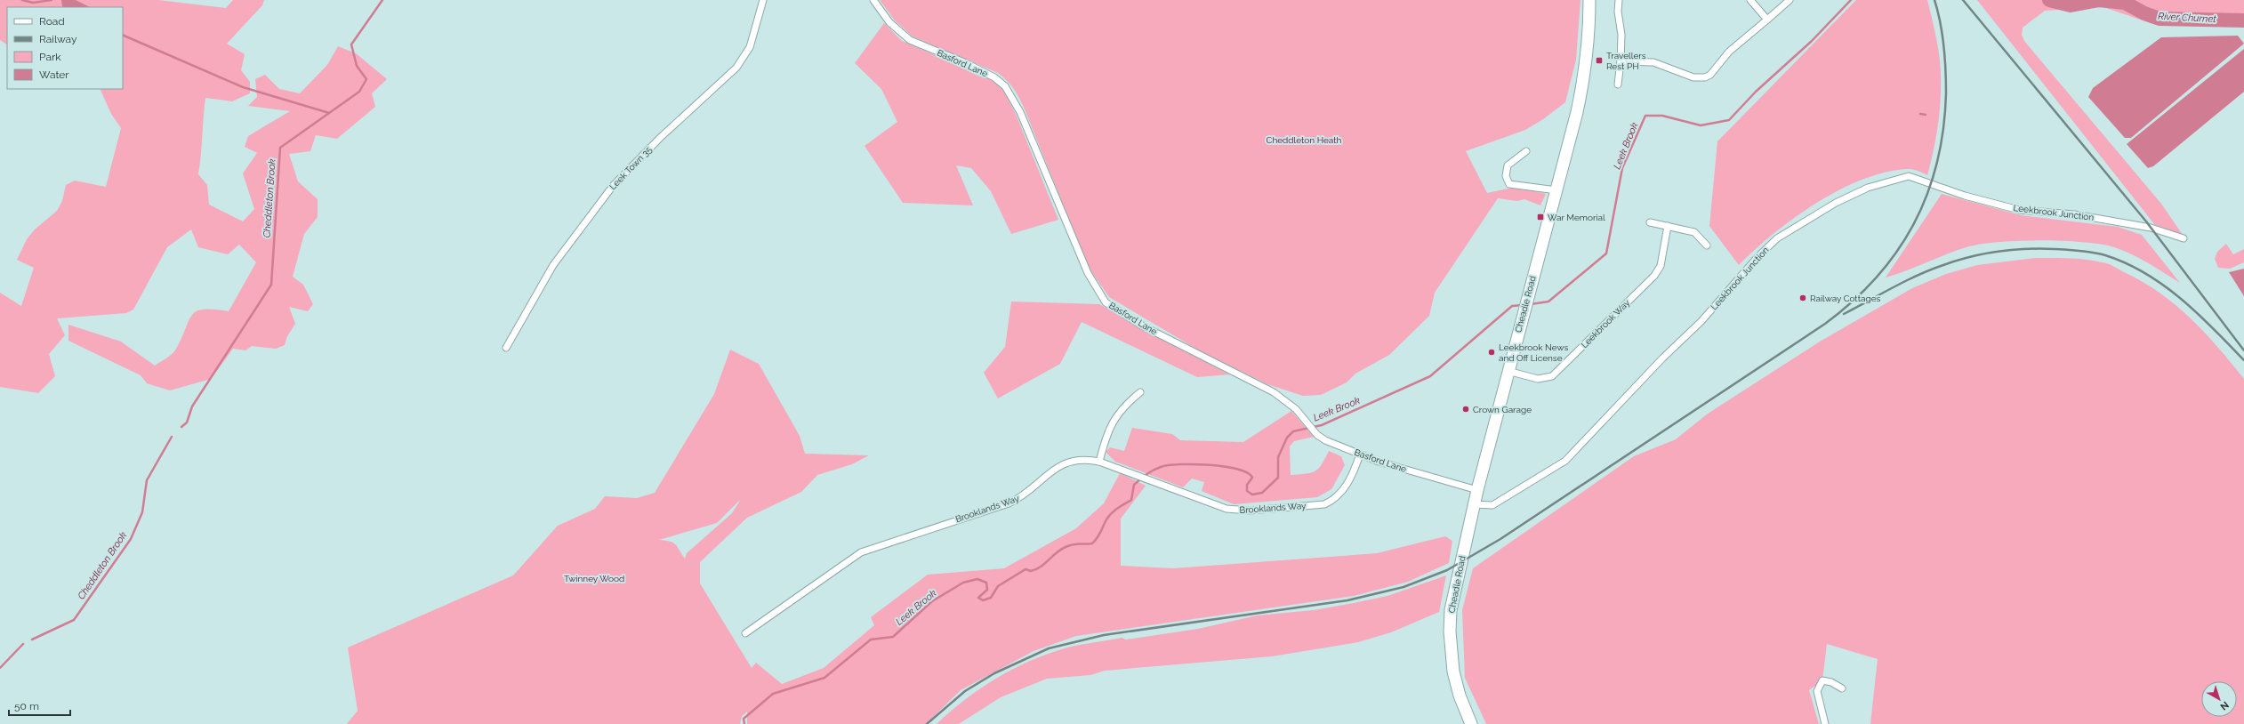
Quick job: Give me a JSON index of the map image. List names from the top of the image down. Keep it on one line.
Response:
{"streets":{"highway":["Cheadle Road"],"street":["Basford Lane","Leek Town 35","Leekbrook Junction","Leekbrook Way","Brooklands Way"]},"crossings":[["Basford Lane","Cheadle Road"],["Basford Lane","Brooklands Way"],["Leekbrook Junction","Cheadle Road"],["Cheadle Road","Leekbrook Way"]],"water":["River Churnet","Leek Brook","Cheddleton Brook"],"parks":["Cheddleton Heath","Twinney Wood"],"places":{"transit":["Travellers Rest PH","War Memorial"],"other":["Railway Cottages","Leekbrook News and Off License","Crown Garage"]},"legend":["Road","Railway","Park","Water"],"scale_bar":"50 m","north":"bottom right"}
